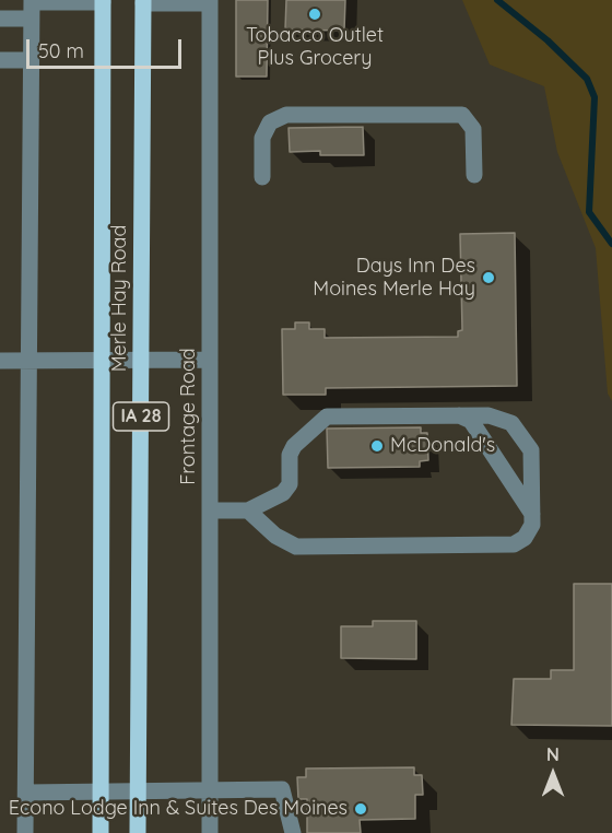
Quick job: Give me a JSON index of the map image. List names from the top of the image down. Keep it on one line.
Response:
{"streets":{"main road":["Merle Hay Road","IA 28"],"street":["Frontage Road"]},"places":["Tobacco Outlet Plus Grocery","Days Inn Des Moines Merle Hay","McDonald's","Econo Lodge Inn & Suites Des Moines"],"scale_bar":"50 m","north":"top"}
